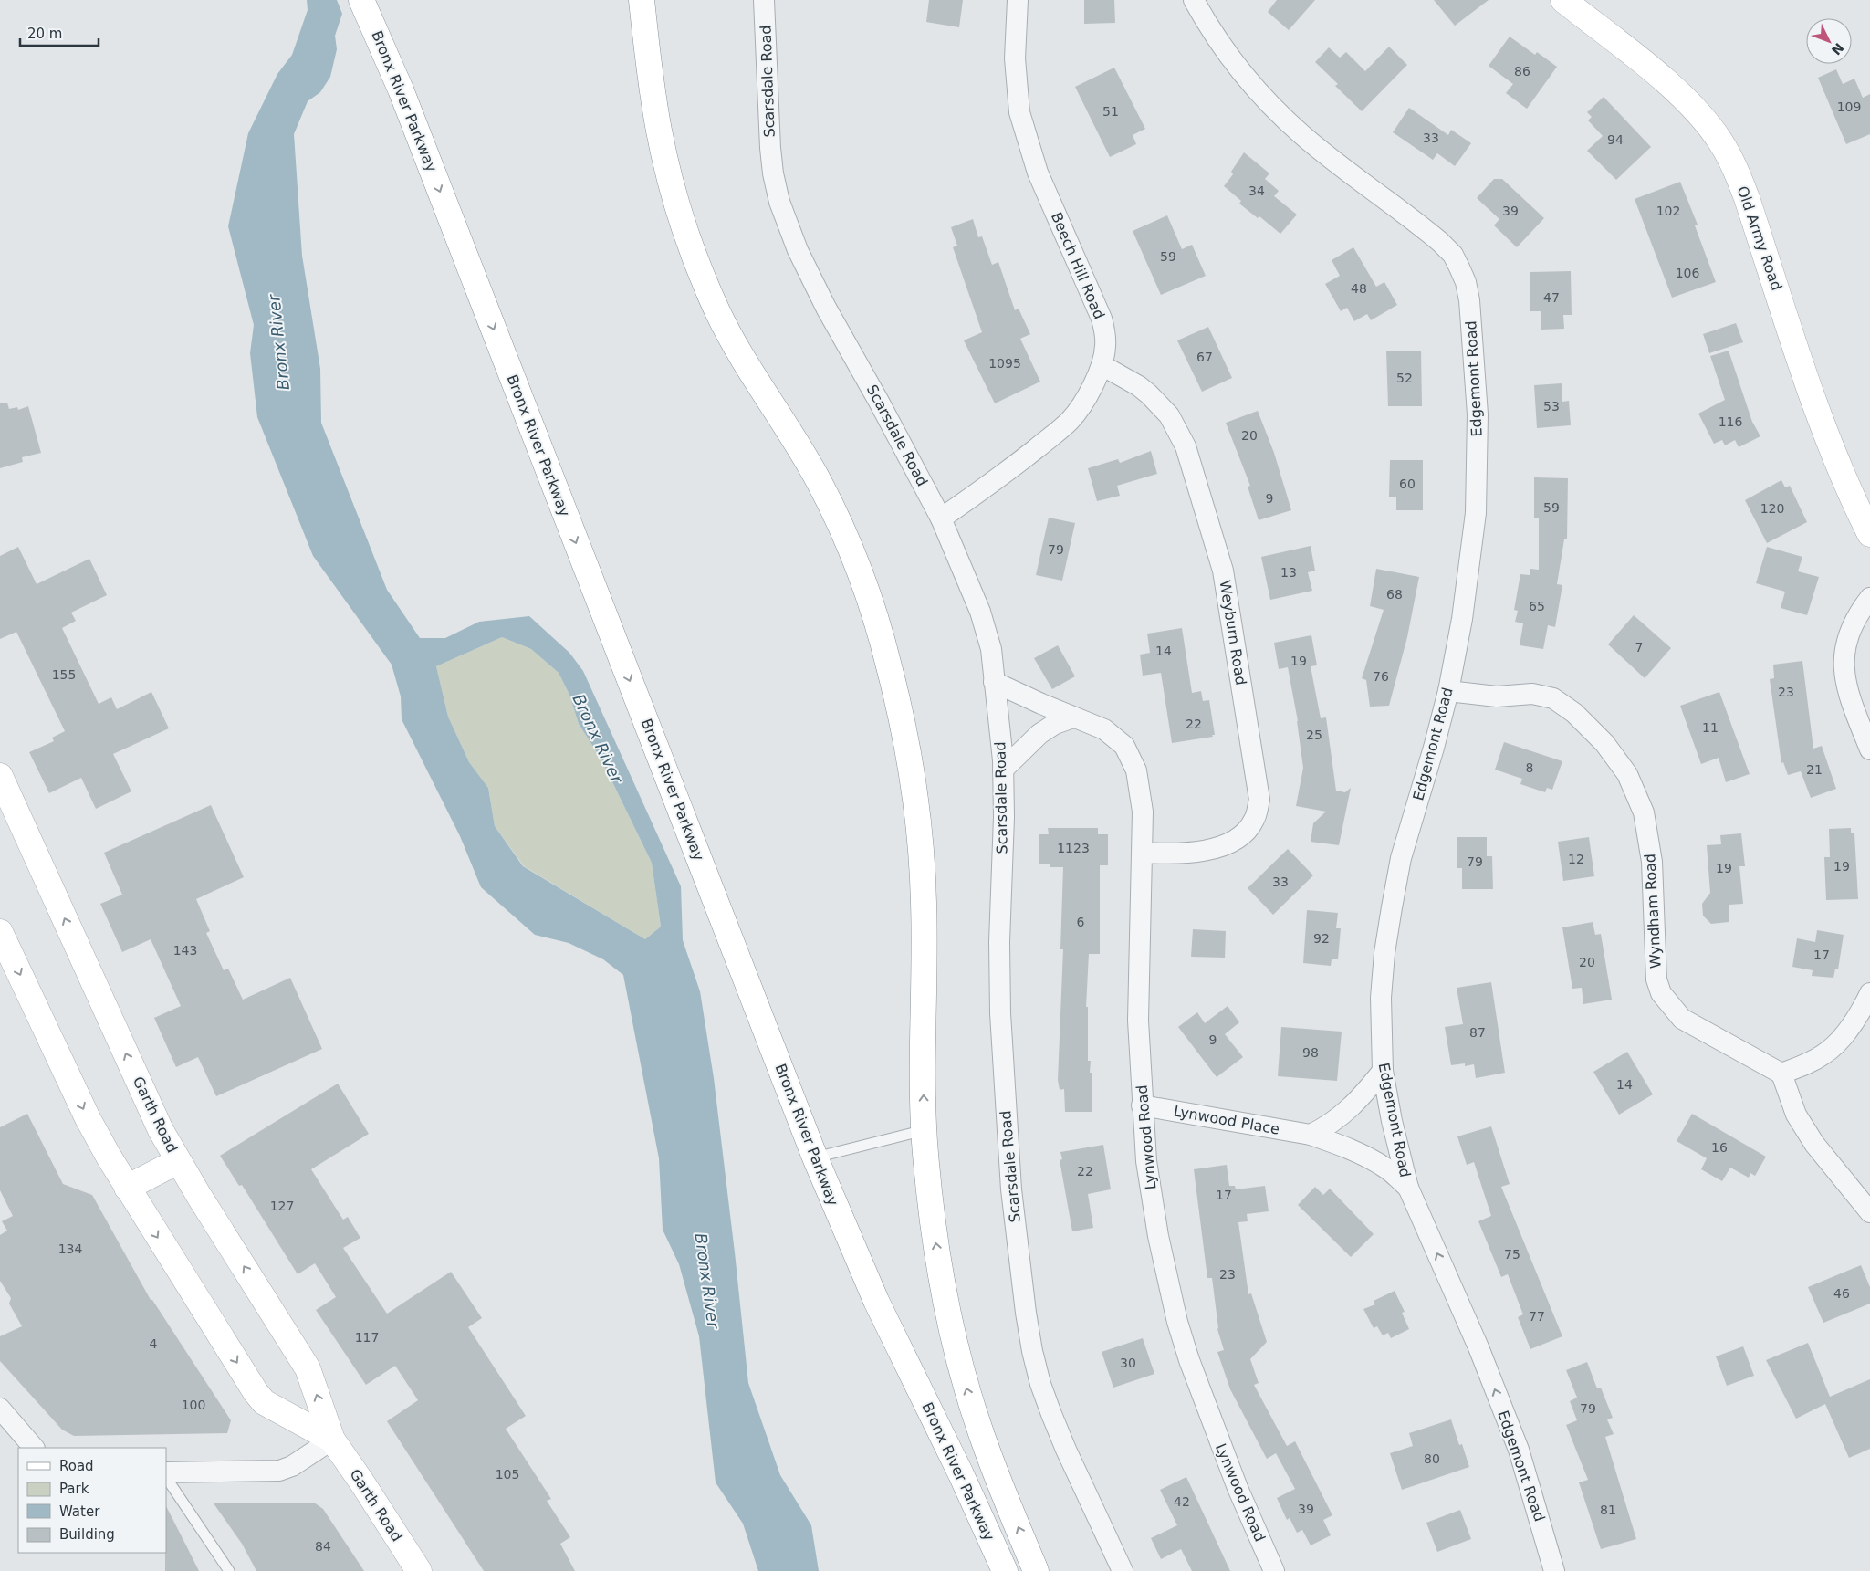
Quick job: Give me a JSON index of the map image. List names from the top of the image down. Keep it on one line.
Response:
{"streets":{"main road":["Bronx River Parkway","Old Army Road","Garth Road"],"street":["Scarsdale Road","Beech Hill Road","Edgemont Road","Weyburn Road","Wyndham Road","Lynwood Place","Lynwood Road"]},"crossings":[["Scarsdale Road","Beech Hill Road"],["Scarsdale Road","Lynwood Road"],["Beech Hill Road","Weyburn Road"],["Edgemont Road","Wyndham Road"],["Edgemont Road","Lynwood Place"],["Weyburn Road","Lynwood Road"],["Lynwood Place","Lynwood Road"]],"water":["Bronx River"],"house_numbers":["86","109","51","33","94","34","39","102","59","106","48","47","67","1095","52","53","116","20","60","9","59","120","79","13","68","65","7","14","19","155","76","23","22","11","25","8","21","1123","12","79","19","19","33","6","92","143","17","20","87","9","98","14","16","22","17","127","134","75","23","46","77","117","4","30","100","79","80","105","42","39","81","84"],"legend":["Road","Park","Water","Building"],"scale_bar":"20 m","north":"bottom right"}
